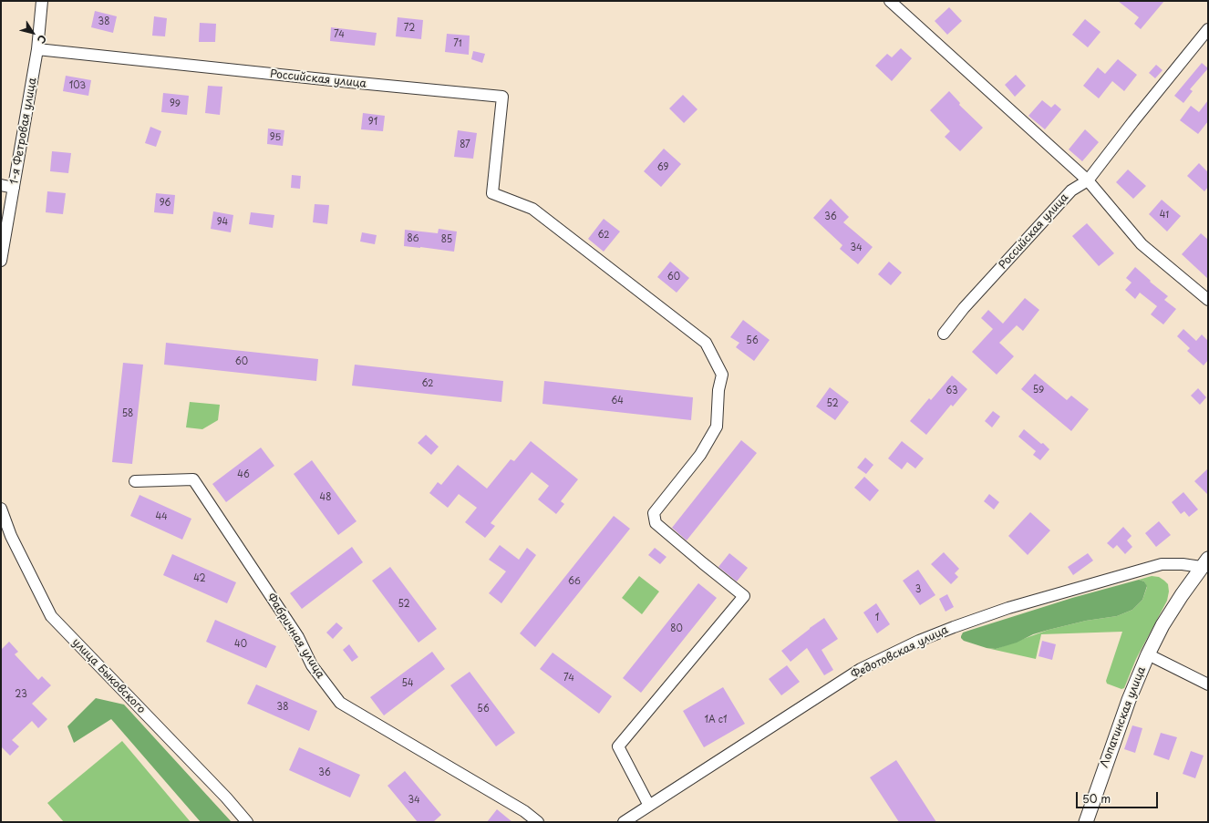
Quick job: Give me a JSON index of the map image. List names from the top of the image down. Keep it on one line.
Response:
{"streets":{"main road":["Федотовская улица","Лопатинская улица"],"street":["Российская улица","1-я Фетровая улица","Фабричная улица","улица Быковского"]},"crossings":[["Российская улица","1-я Фетровая улица"],["Российская улица","Федотовская улица"],["Федотовская улица","Лопатинская улица"]],"house_numbers":["38","72","74","71","103","99","91","95","87","69","96","41","36","94","62","86","85","34","60","56","60","62","59","63","64","52","58","46","48","44","42","66","3","52","1","80","40","74","54","23","38","56","1А с1","36","34"],"scale_bar":"50 m","north":"bottom right"}
